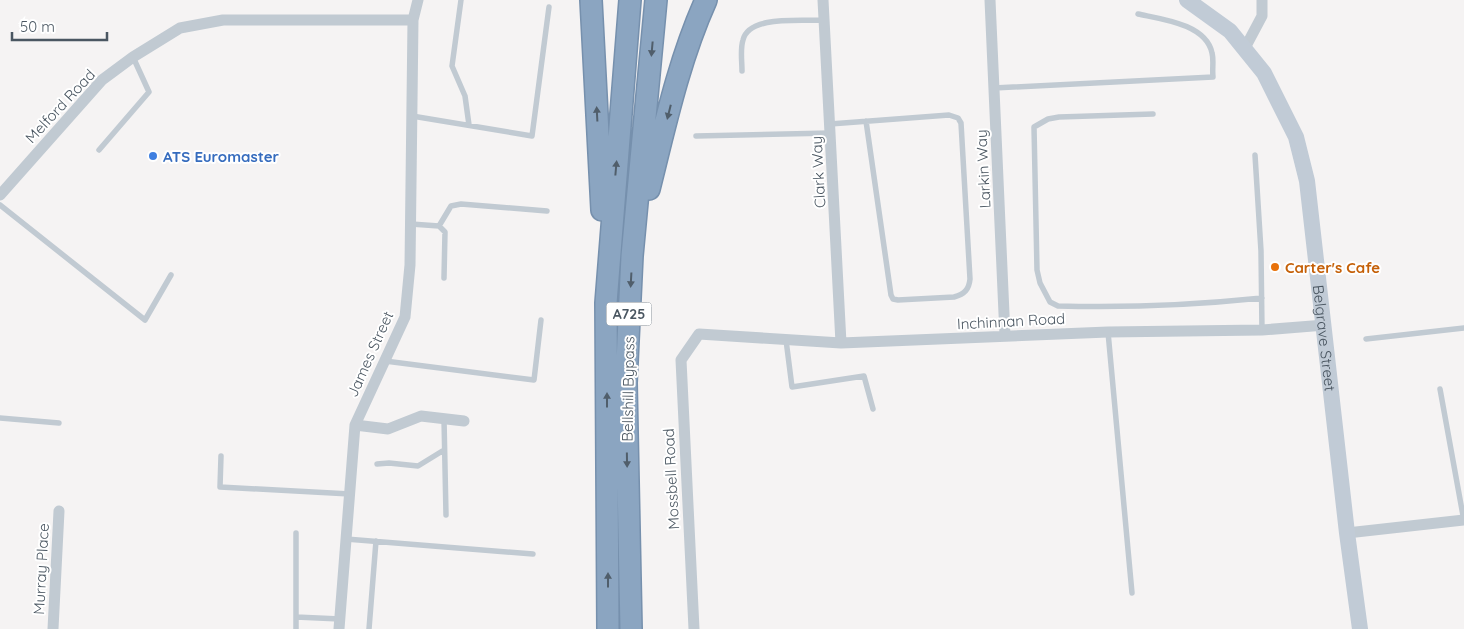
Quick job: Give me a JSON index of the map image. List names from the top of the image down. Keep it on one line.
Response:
{"streets":{"highway":["A725","Bellshill Bypass"],"street":["Melford Road","Larkin Way","Clark Way","Inchinnan Road","Belgrave Street","James Street","Mossbell Road","Murray Place"]},"crossings":[["Melford Road","James Street"],["Larkin Way","Inchinnan Road"],["Clark Way","Inchinnan Road"],["Inchinnan Road","Belgrave Street"],["Inchinnan Road","Mossbell Road"]],"places":["ATS Euromaster","Carter's Cafe"],"scale_bar":"50 m"}
